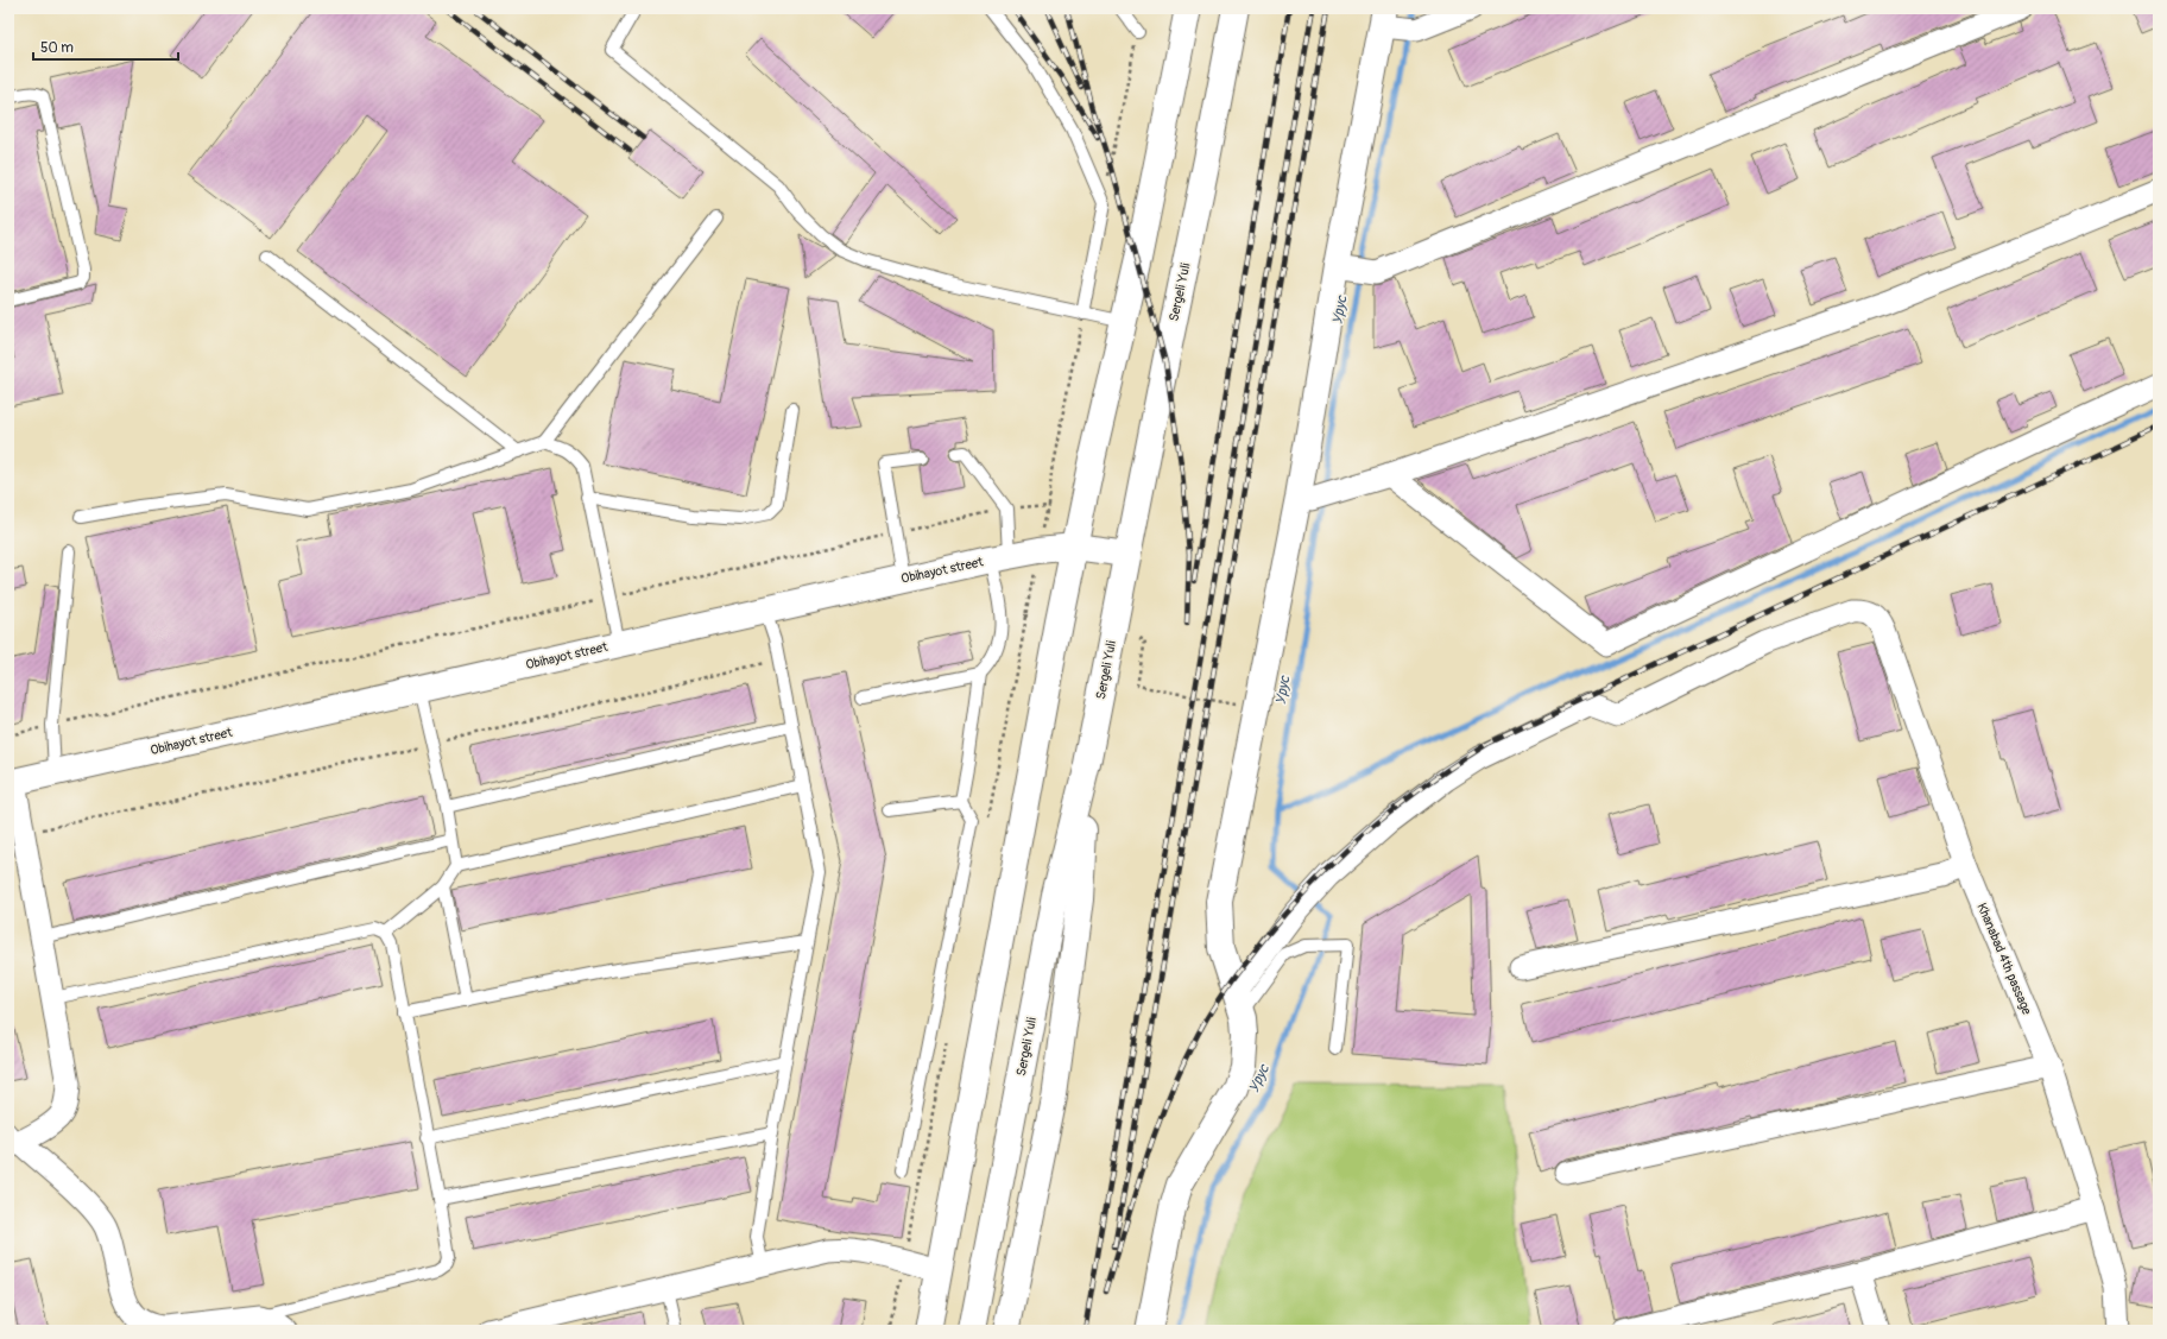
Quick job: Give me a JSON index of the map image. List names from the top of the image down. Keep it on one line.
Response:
{"streets":{"main road":["Sergeli Yuli","Obihayot street"],"street":["Khanabad 4th passage"]},"crossings":[["Sergeli Yuli","Obihayot street"]],"water":["Урус"],"scale_bar":"50 m"}
